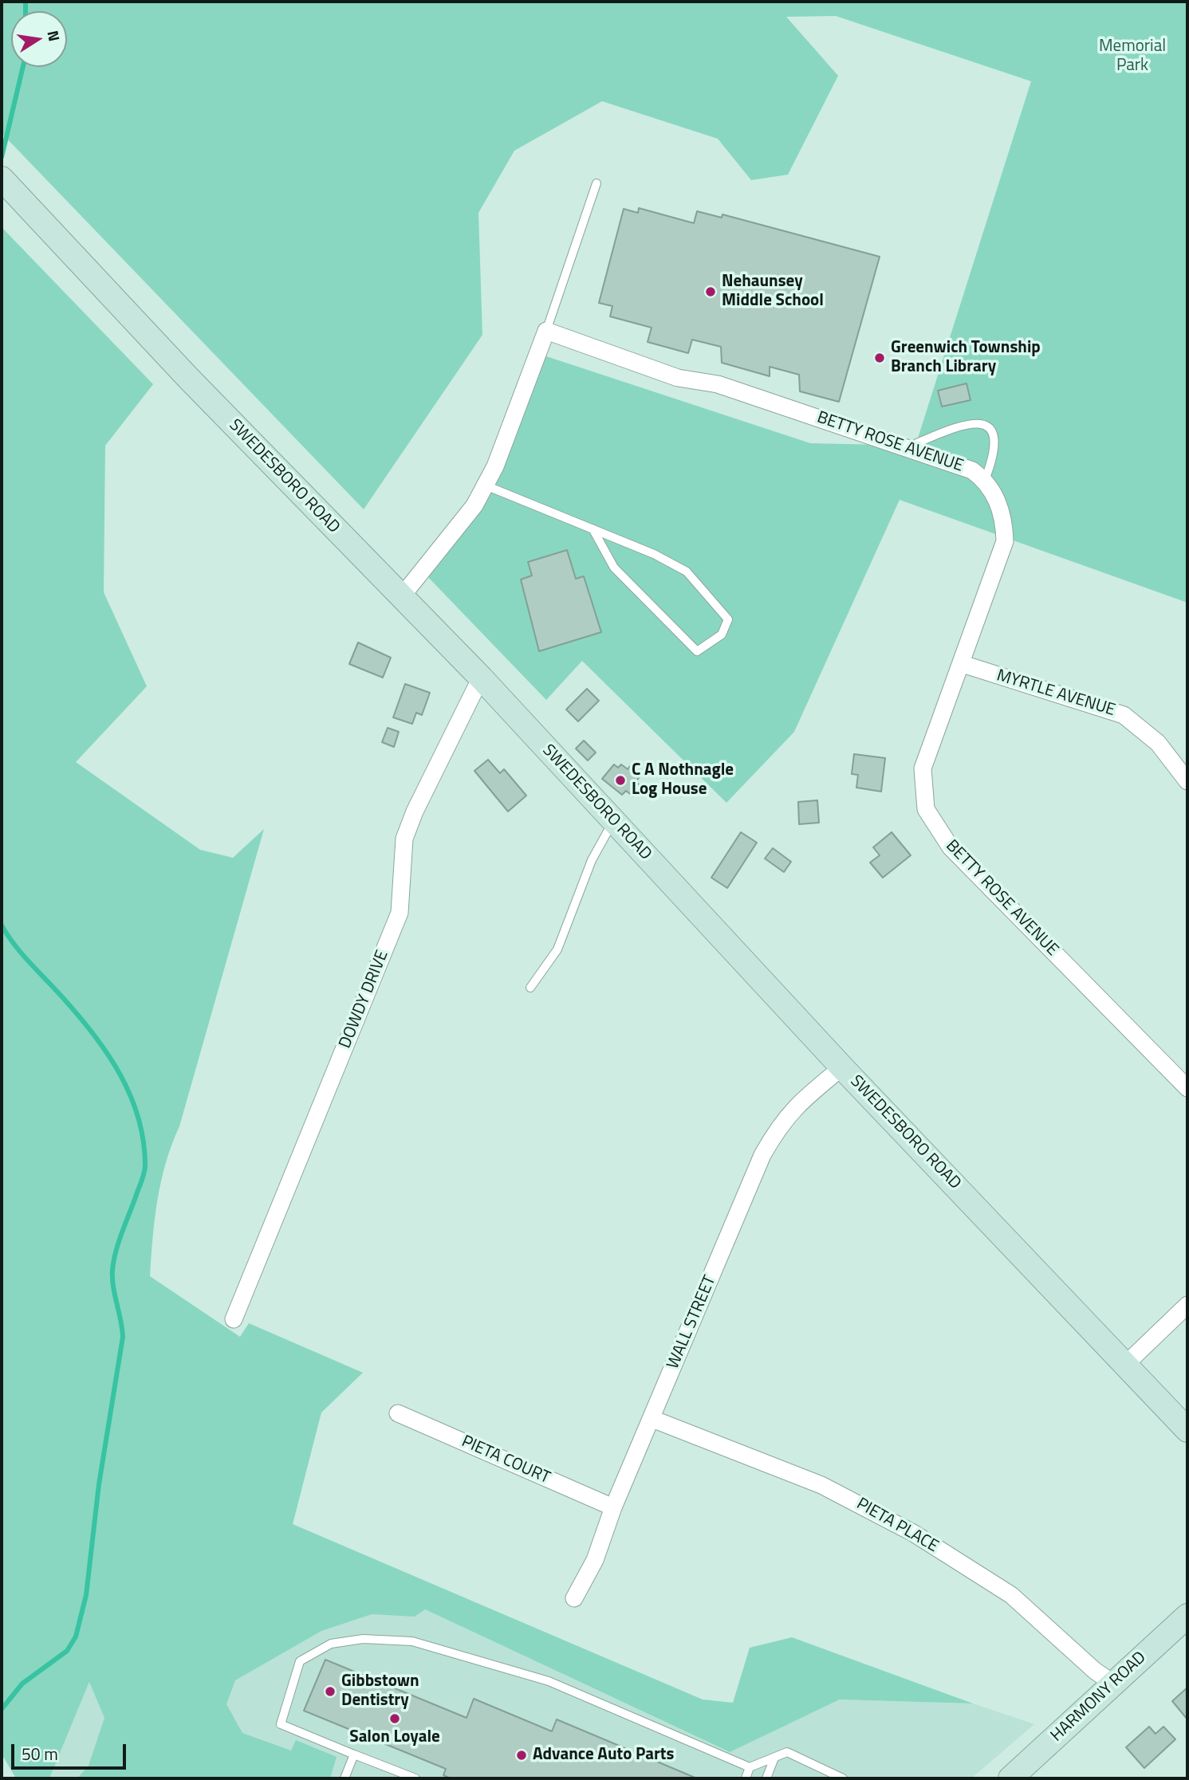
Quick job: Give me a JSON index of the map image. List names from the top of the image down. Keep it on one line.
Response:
{"streets":{"main road":["SWEDESBORO ROAD","HARMONY ROAD"],"street":["BETTY ROSE AVENUE","MYRTLE AVENUE","DOWDY DRIVE","WALL STREET","PIETA COURT","PIETA PLACE"]},"crossings":[["BETTY ROSE AVENUE","MYRTLE AVENUE"],["SWEDESBORO ROAD","DOWDY DRIVE"],["SWEDESBORO ROAD","WALL STREET"],["WALL STREET","PIETA COURT"],["WALL STREET","PIETA PLACE"],["PIETA PLACE","HARMONY ROAD"]],"parks":["Memorial Park"],"places":["Nehaunsey Middle School","Greenwich Township Branch Library","C A Nothnagle Log House","Gibbstown Dentistry","Salon Loyale","Advance Auto Parts"],"scale_bar":"50 m","north":"right"}
